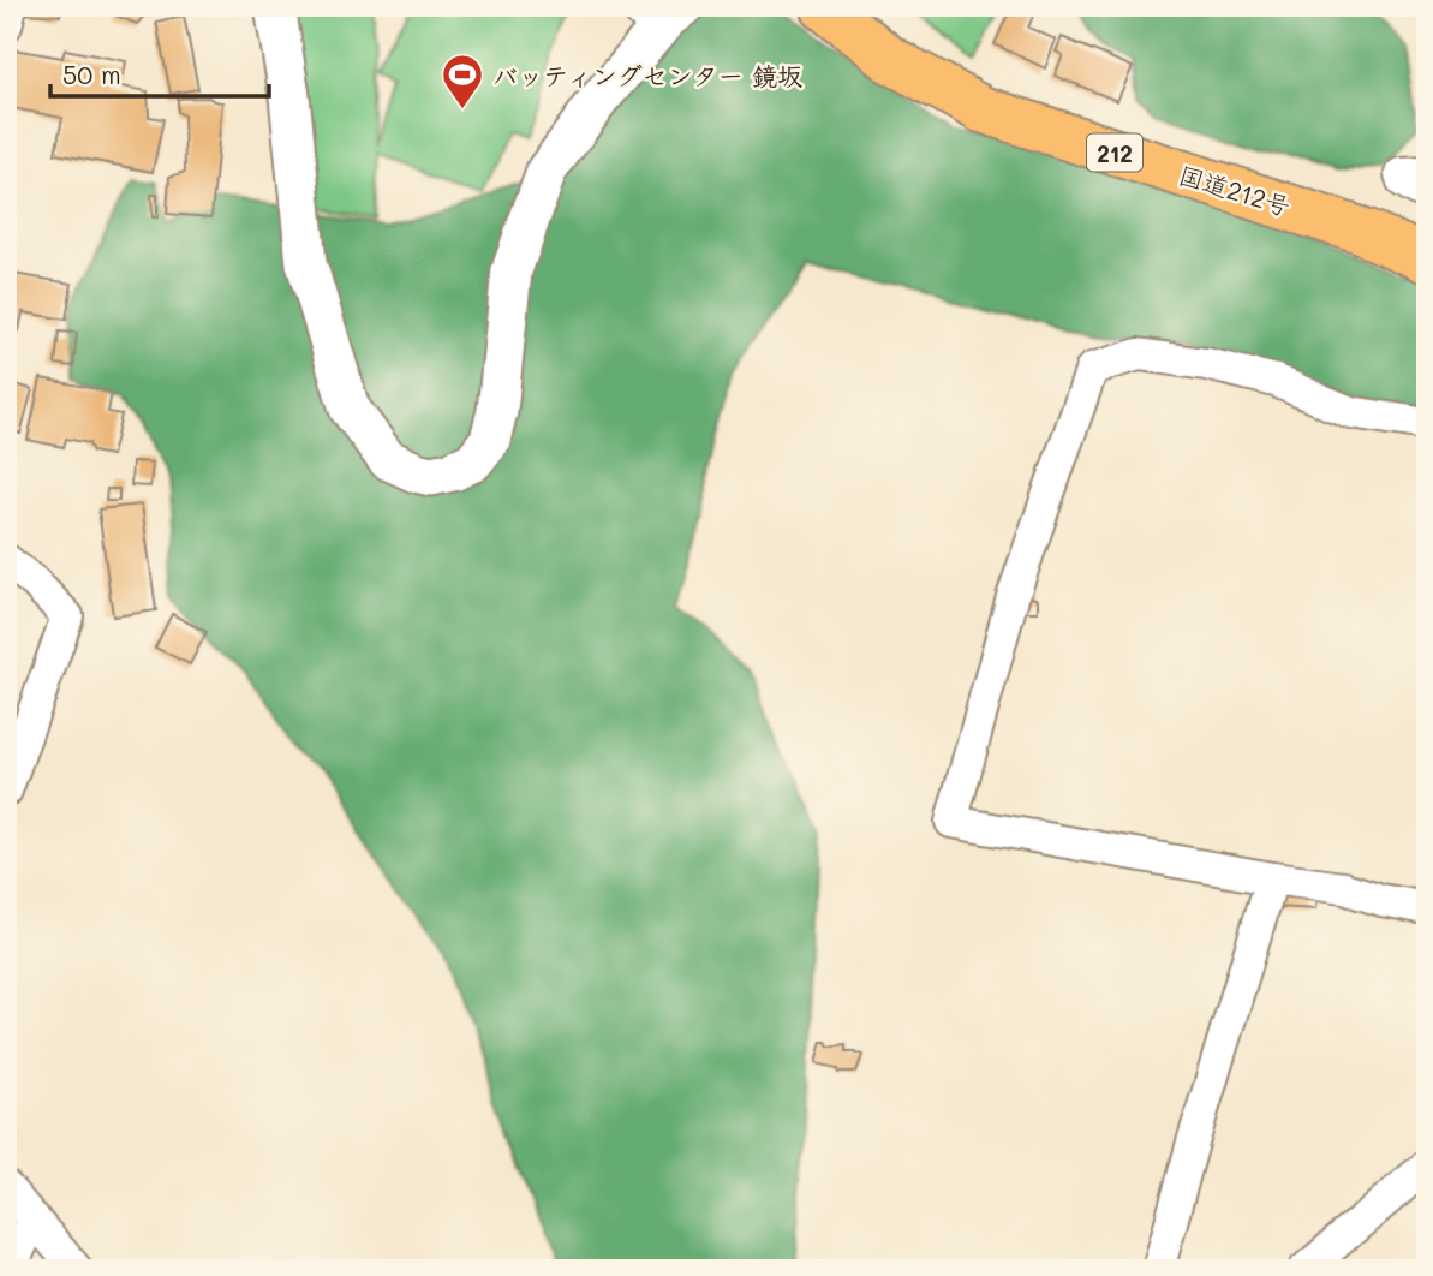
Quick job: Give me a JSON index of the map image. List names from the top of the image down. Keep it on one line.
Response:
{"streets":{"highway":["212","国道212号"]},"places":{"sports":["バッティングセンター 鏡坂"]},"scale_bar":"50 m"}
